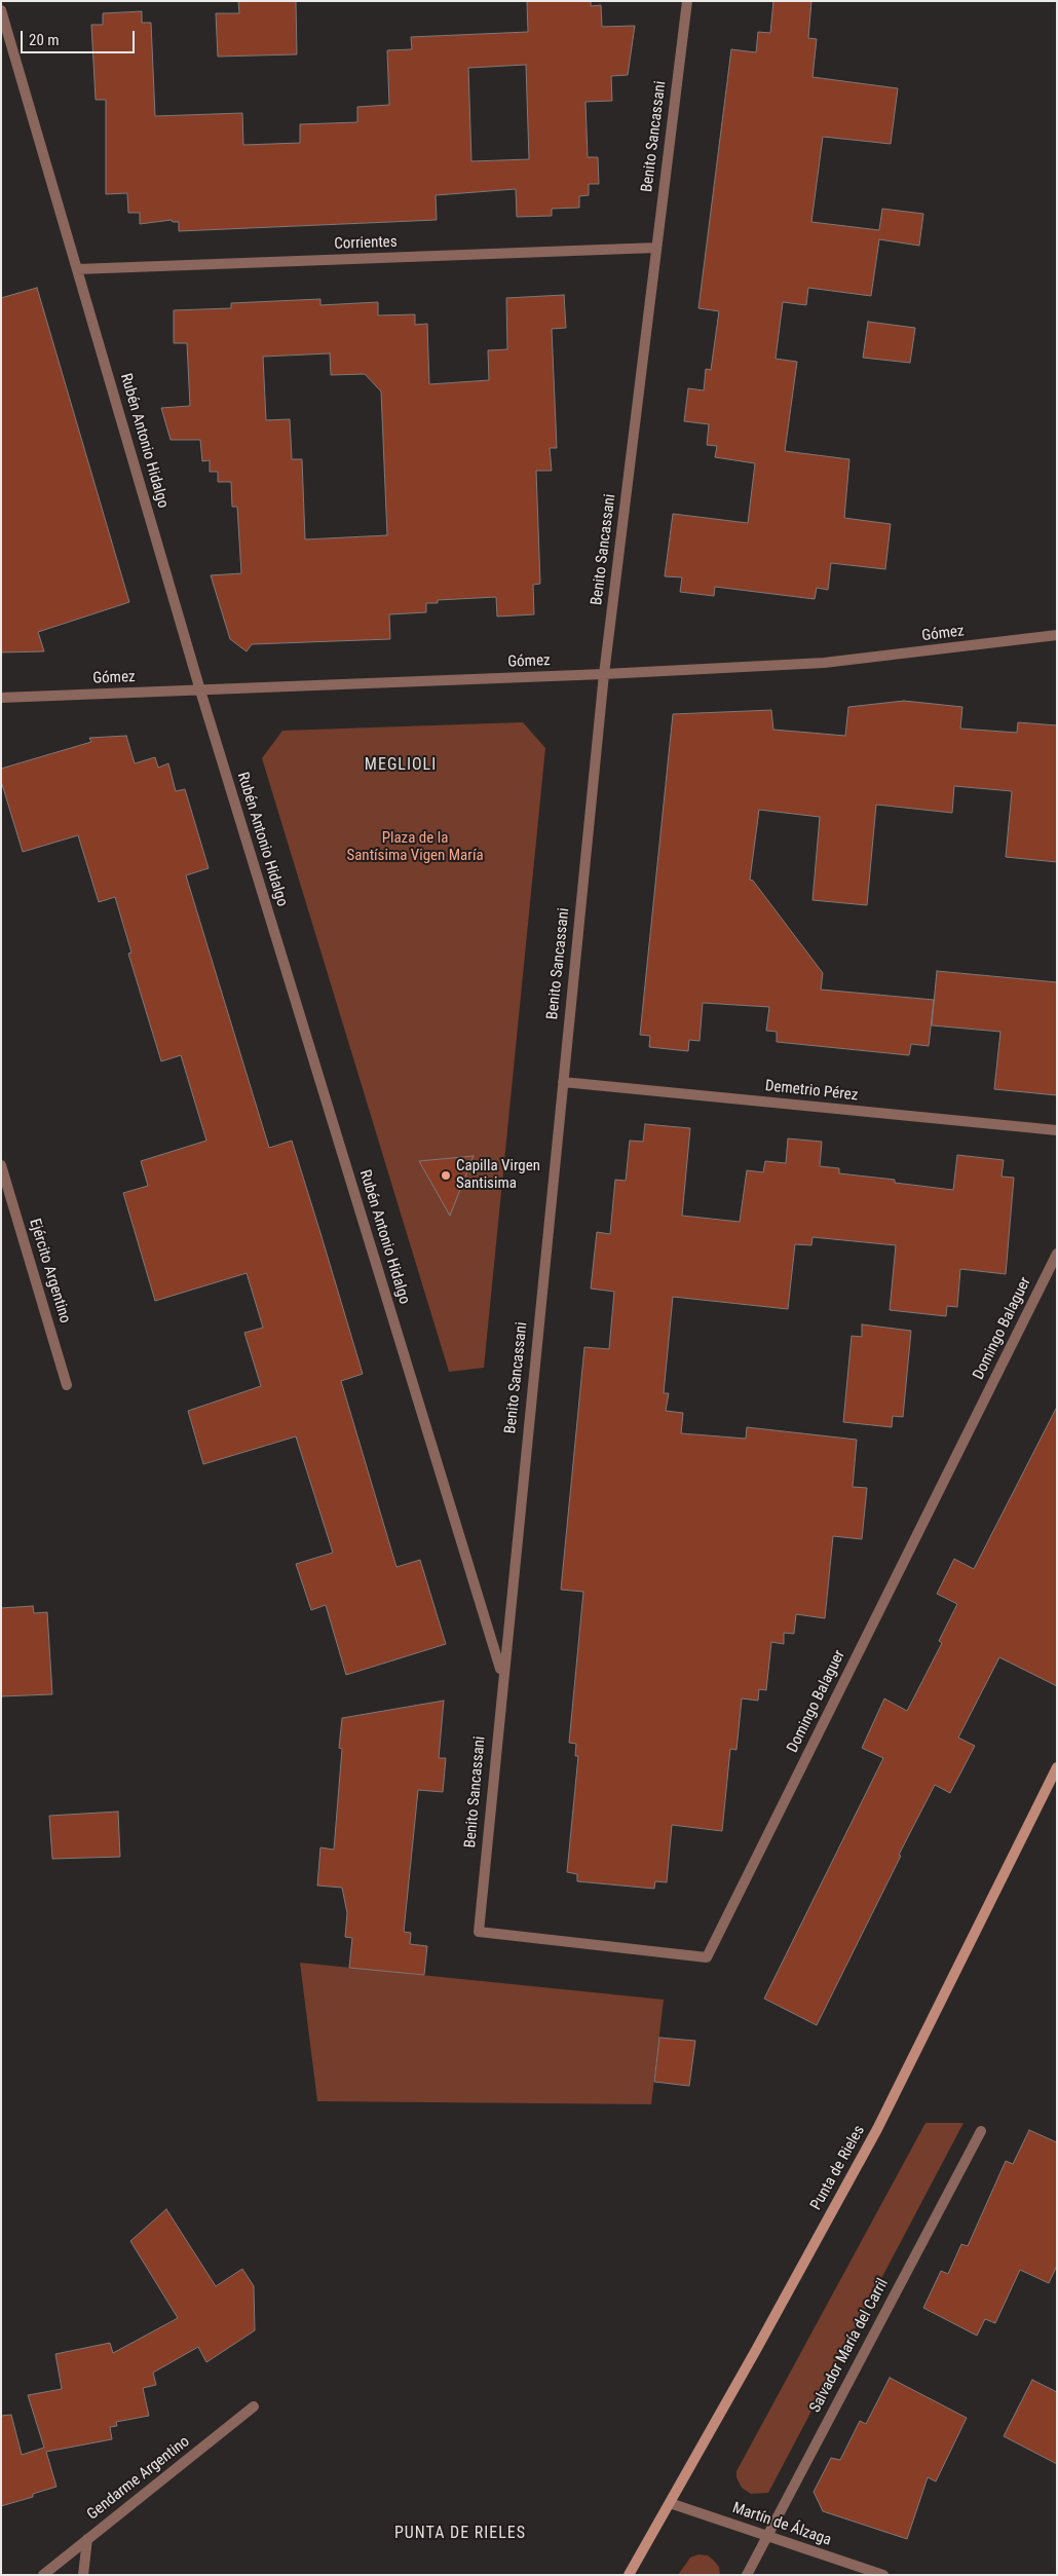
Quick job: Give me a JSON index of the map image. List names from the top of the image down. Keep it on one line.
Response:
{"streets":{"street":["Benito Sancassani","Corrientes","Rubén Antonio Hidalgo","Gómez","Demetrio Pérez","Ejército Argentino","Domingo Balaguer","Punta de Rieles","Salvador María del Carril","Gendarme Argentino","Martín de Álzaga"]},"crossings":[["Benito Sancassani","Corrientes"],["Benito Sancassani","Rubén Antonio Hidalgo"],["Benito Sancassani","Gómez"],["Benito Sancassani","Demetrio Pérez"],["Benito Sancassani","Domingo Balaguer"],["Corrientes","Rubén Antonio Hidalgo"],["Rubén Antonio Hidalgo","Gómez"],["Punta de Rieles","Martín de Álzaga"],["Salvador María del Carril","Martín de Álzaga"]],"districts":["MEGLIOLI","PUNTA DE RIELES"],"parks":["Plaza de la Santísima Vigen María"],"places":["Capilla Virgen Santisima"],"scale_bar":"20 m"}
